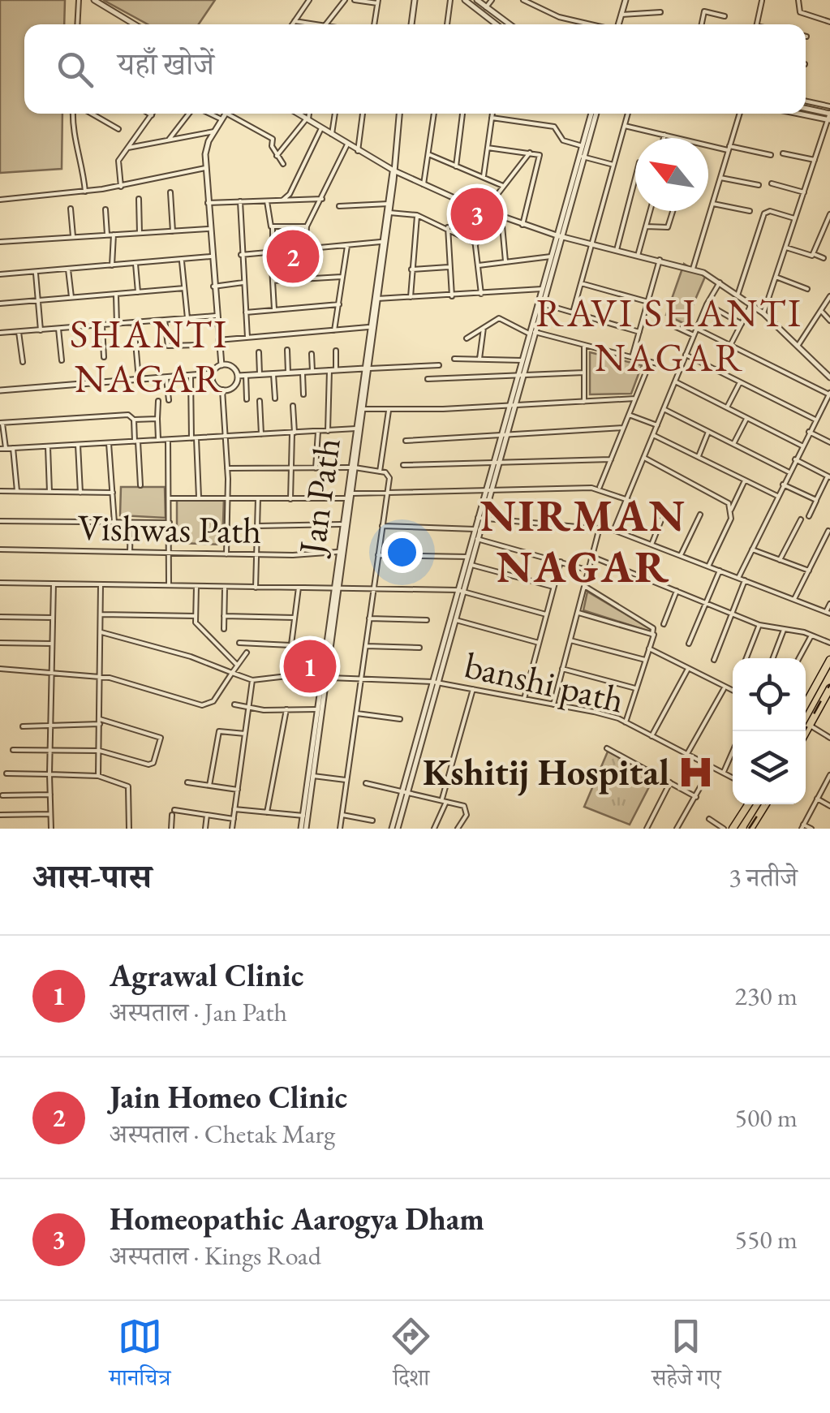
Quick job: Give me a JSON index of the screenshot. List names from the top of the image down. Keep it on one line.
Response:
{"streets":{"street":["Jan Path","Vishwas Path","banshi path"]},"crossings":[["Jan Path","Vishwas Path"],["Jan Path","banshi path"]],"districts":["RAVI SHANTI NAGAR","SHANTI NAGAR","NIRMAN NAGAR"],"places":{"hospital":["Kshitij Hospital"]},"north":"top left","page":{"search":"यहाँ खोजें","pins":["3","2","1"],"heading":["आस-पास","3 नतीजे"],"list":[{"mark":"1","name":"Agrawal Clinic","note":"अस्पताल · Jan Path","value":"230 m"},{"mark":"2","name":"Jain Homeo Clinic","note":"अस्पताल · Chetak Marg","value":"500 m"},{"mark":"3","name":"Homeopathic Aarogya Dham","note":"अस्पताल · Kings Road","value":"550 m"}],"nav":["मानचित्र","दिशा","सहेजे गए"]}}
